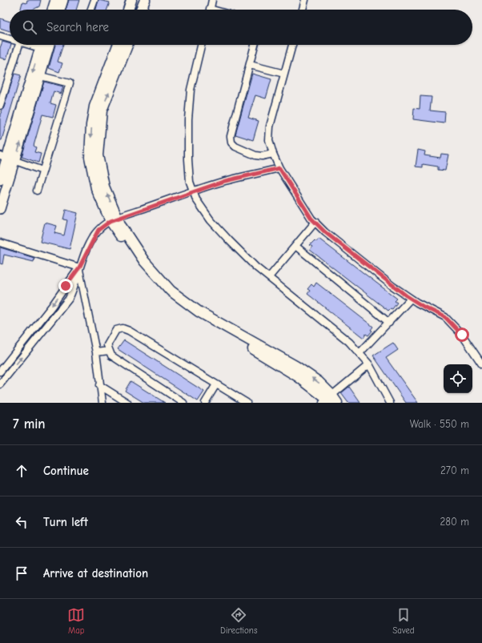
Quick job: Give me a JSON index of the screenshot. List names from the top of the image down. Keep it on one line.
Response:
{"page":{"search":"Search here","heading":["7 min","Walk · 550 m"],"list":[["Continue","270 m"],["Turn left","280 m"],"Arrive at destination"],"nav":["Map","Directions","Saved"]}}
